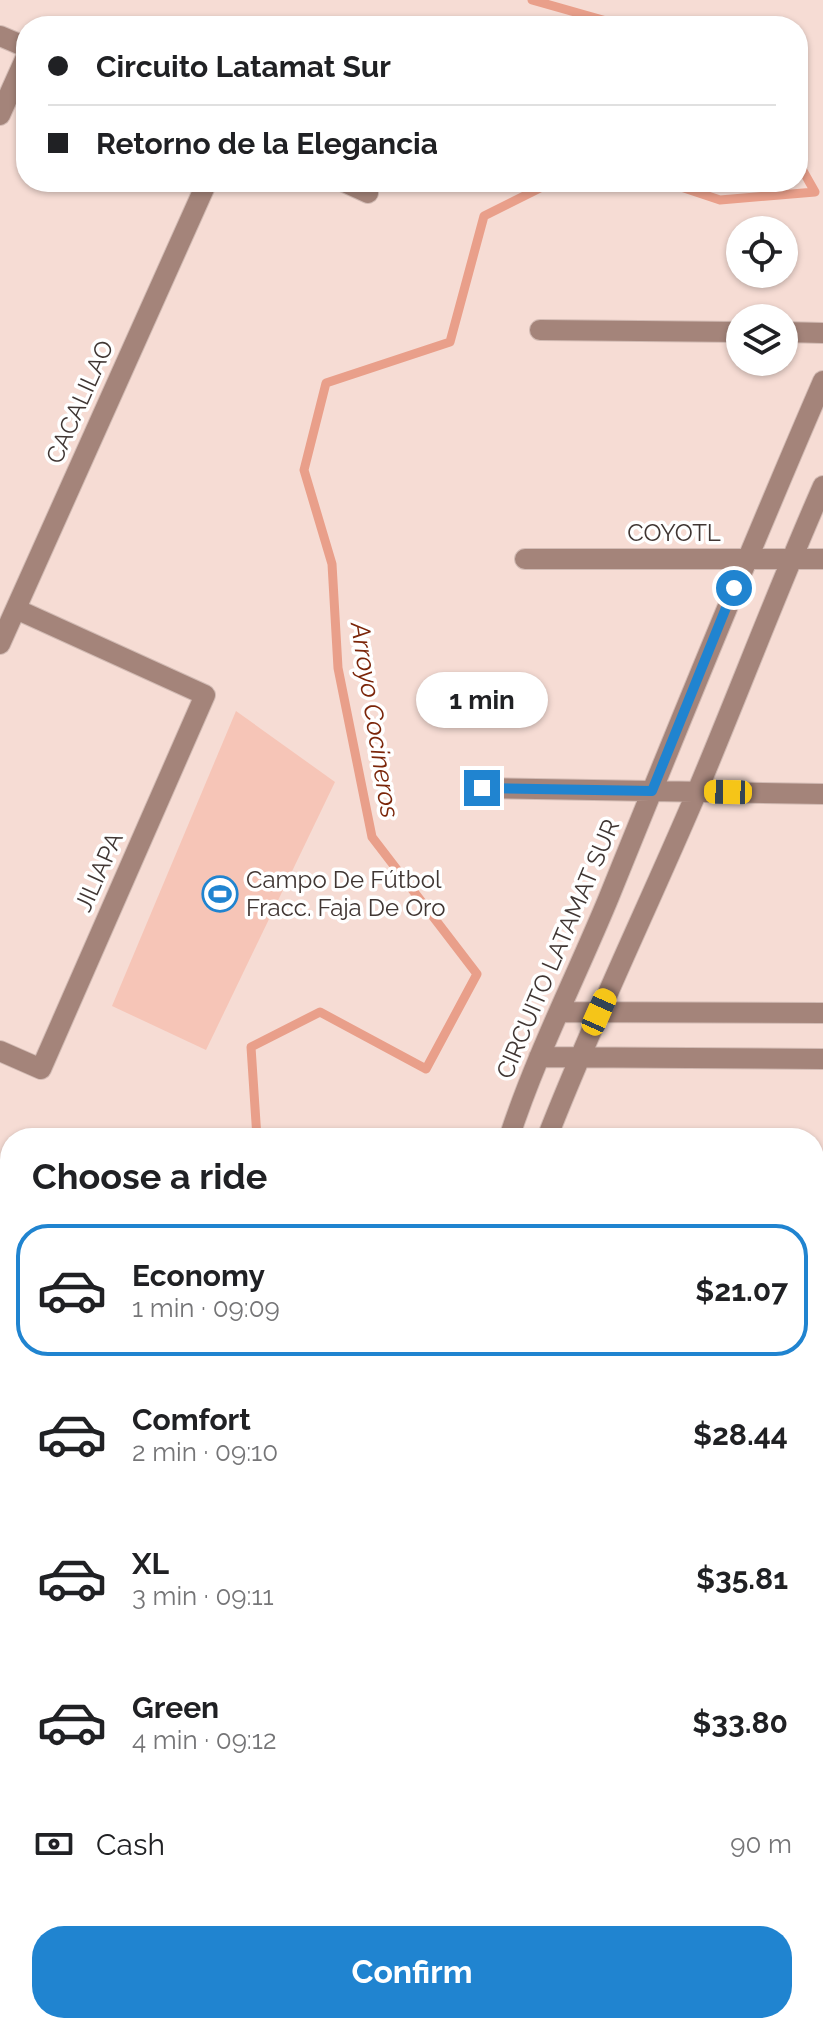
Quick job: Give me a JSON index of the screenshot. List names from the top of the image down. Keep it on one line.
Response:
{"streets":{"street":["CACALILAO","COYOTL","JILIAPA","CIRCUITO LATAMAT SUR"]},"crossings":[["CACALILAO","JILIAPA"],["COYOTL","CIRCUITO LATAMAT SUR"]],"water":["Arroyo Cocineros"],"places":{"sports":["Campo De Fútbol Fracc. Faja De Oro"]},"page":{"banner":["Circuito Latamat Sur","Retorno de la Elegancia"],"bubble":"1 min","heading":"Choose a ride","list":[{"name":"Economy","note":"1 min · 09:09","value":"$21.07"},{"name":"Comfort","note":"2 min · 09:10","value":"$28.44"},{"name":"XL","note":"3 min · 09:11","value":"$35.81"},{"name":"Green","note":"4 min · 09:12","value":"$33.80"}],"pay":["Cash","90 m"],"buttons":"Confirm"}}
